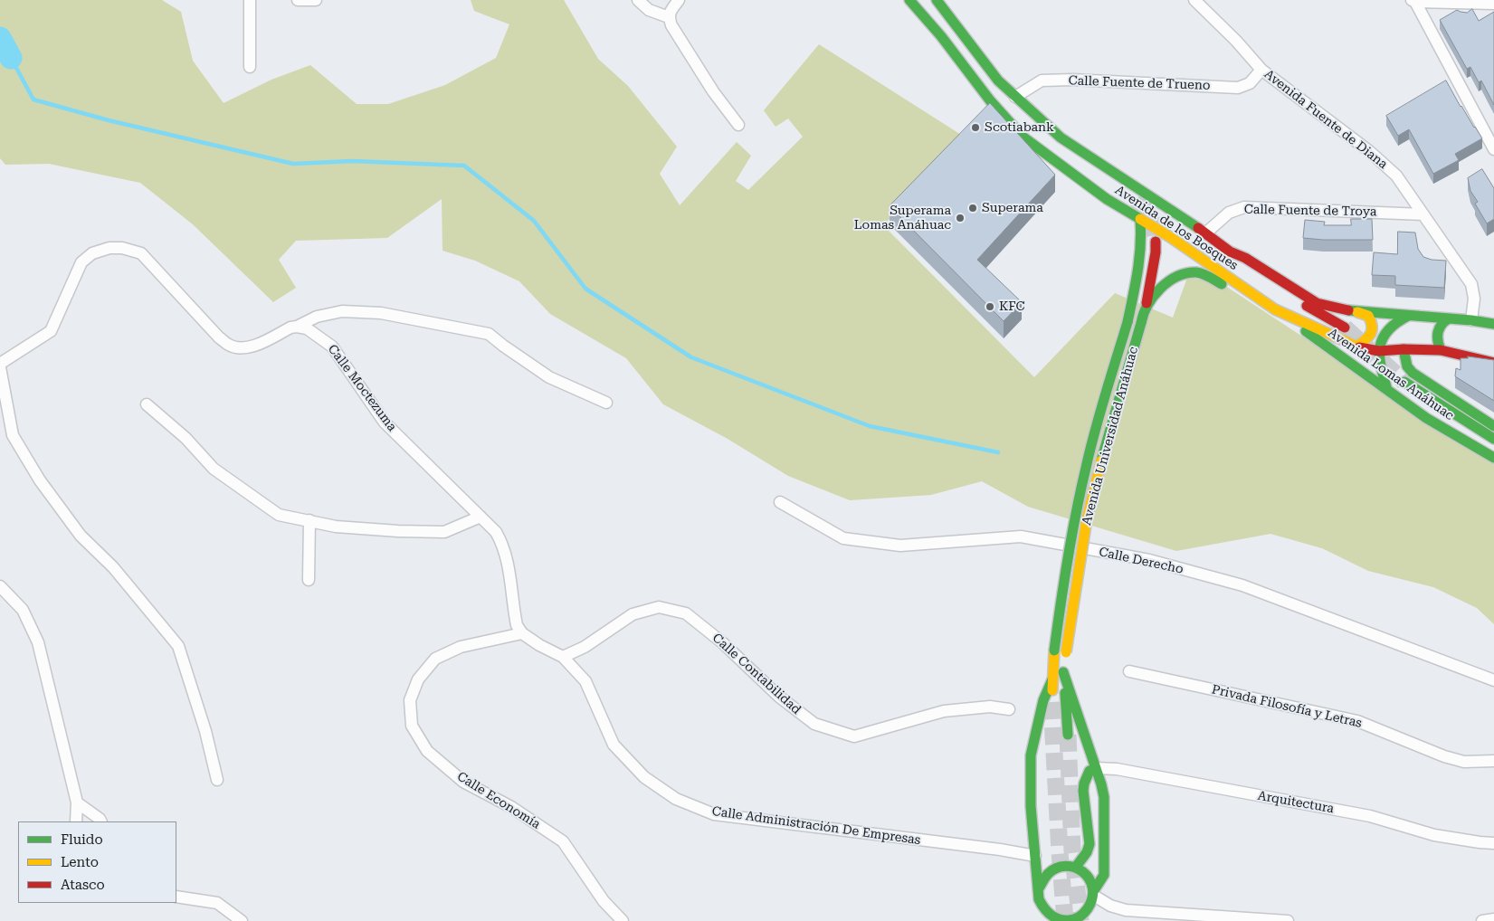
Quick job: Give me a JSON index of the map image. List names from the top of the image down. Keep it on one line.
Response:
{"streets":{"main road":["Avenida de los Bosques","Avenida Lomas Anáhuac","Avenida Universidad Anáhuac"],"street":["Calle Fuente de Trueno","Avenida Fuente de Diana","Calle Fuente de Troya","Calle Moctezuma","Calle Derecho","Calle Contabilidad","Privada Filosofía y Letras","Calle Economía","Arquitectura","Calle Administración De Empresas"]},"crossings":[["Calle Fuente de Trueno","Avenida Fuente de Diana"],["Calle Fuente de Trueno","Avenida de los Bosques"],["Avenida Fuente de Diana","Calle Fuente de Troya"],["Avenida Fuente de Diana","Avenida de los Bosques"],["Calle Fuente de Troya","Avenida de los Bosques"],["Avenida de los Bosques","Avenida Lomas Anáhuac"],["Avenida de los Bosques","Avenida Universidad Anáhuac"],["Calle Moctezuma","Calle Economía"],["Calle Contabilidad","Calle Administración De Empresas"]],"places":["Scotiabank","Superama","Superama Lomas Anáhuac","KFC"],"legend":["Fluido","Lento","Atasco"]}
